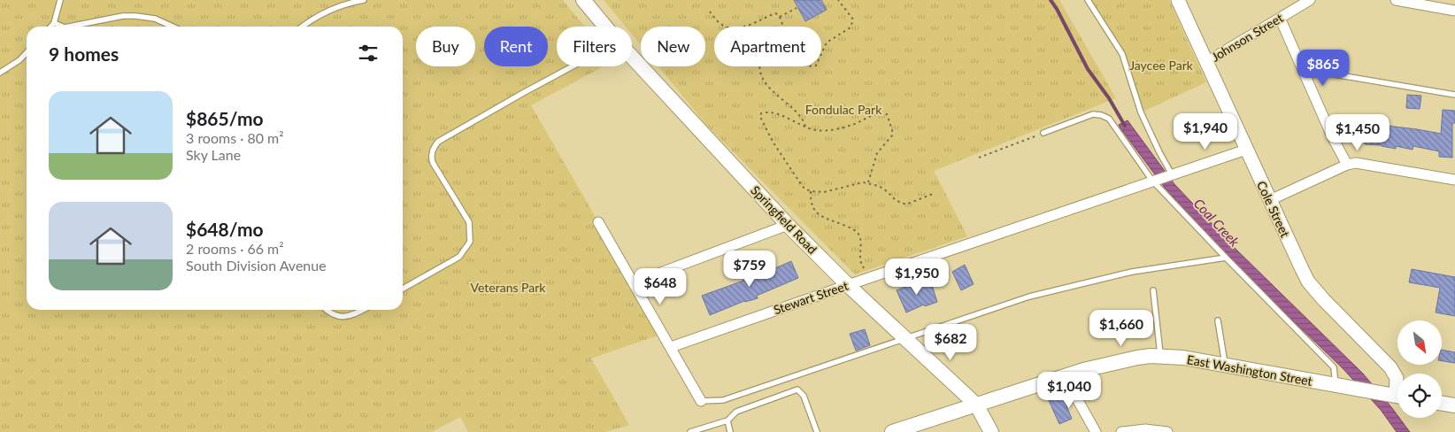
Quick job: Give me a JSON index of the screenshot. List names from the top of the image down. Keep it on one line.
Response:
{"streets":{"main road":["Springfield Road","East Washington Street"],"street":["Johnson Street","Cole Street","Stewart Street"]},"crossings":[["Johnson Street","Cole Street"],["Springfield Road","Stewart Street"],["Springfield Road","East Washington Street"]],"water":["Coal Creek"],"parks":["Jaycee Park","Fondulac Park","Veterans Park"],"north":"bottom right","page":{"chip":["Buy","Rent","Filters","New","Apartment"],"heading":"9 homes","price":["$865","$1,940","$1,450","$759","$1,950","$648","$1,660","$682","$1,040"],"list":[{"name":"$865/mo","note":"3 rooms · 80 m² · Sky Lane"},{"name":"$648/mo","note":"2 rooms · 66 m² · South Division Avenue"}]}}
